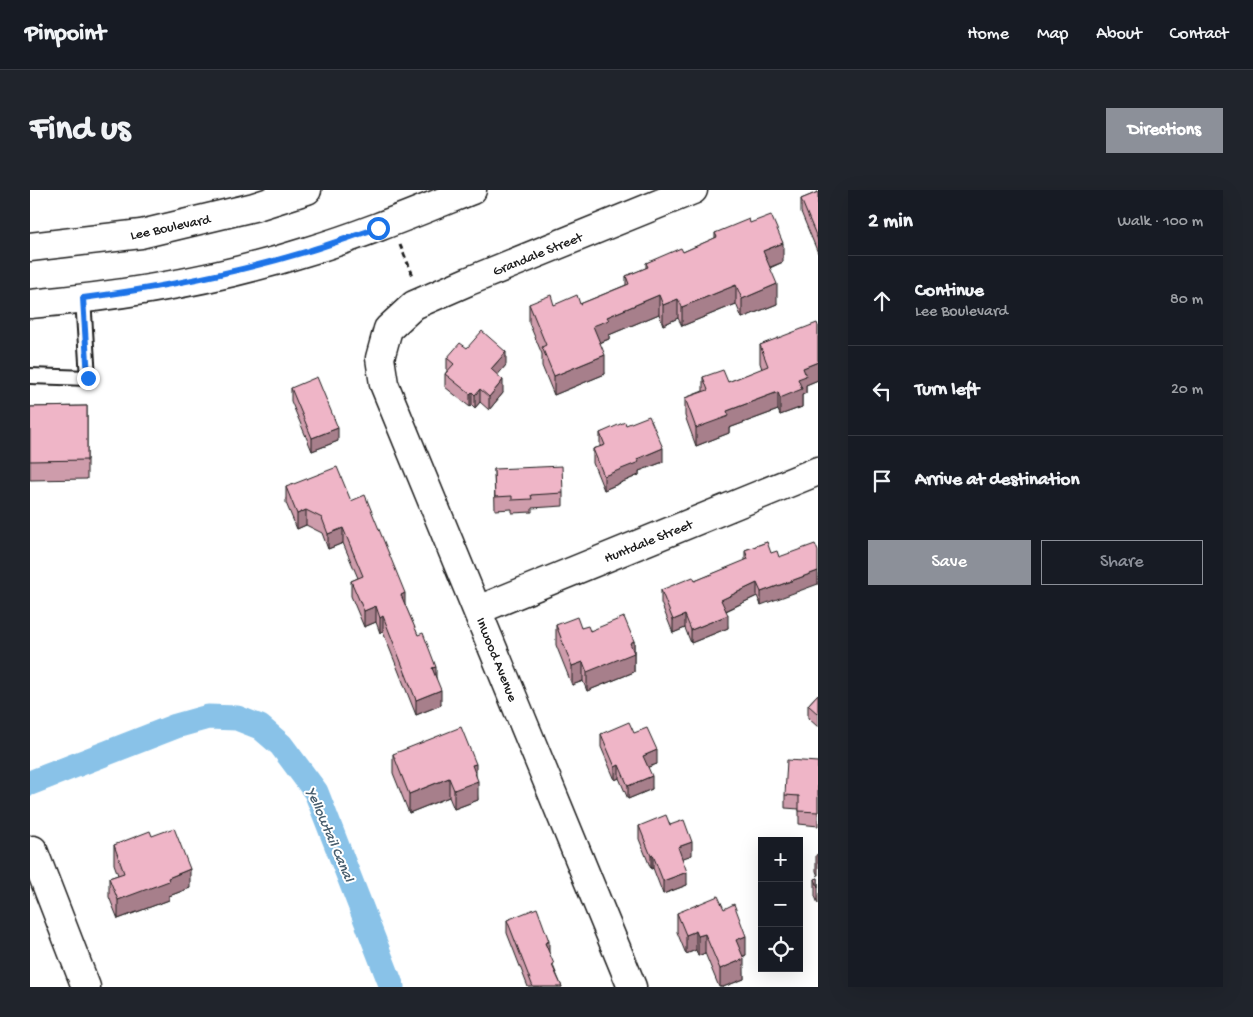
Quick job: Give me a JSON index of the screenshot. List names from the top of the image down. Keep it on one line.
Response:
{"streets":{"street":["Lee Boulevard","Grandale Street","Huntdale Street","Inwood Avenue"]},"crossings":[["Grandale Street","Inwood Avenue"],["Huntdale Street","Inwood Avenue"]],"water":["Yellowtail Canal"],"page":{"header":"Pinpoint","nav":["Home","Map","About","Contact"],"buttons":["Directions",["Save","Share"]],"title":"Find us","heading":["2 min","Walk · 100 m"],"list":[["Continue","Lee Boulevard","80 m"],["Turn left","20 m"],"Arrive at destination"],"map_buttons":["+","−"]}}
